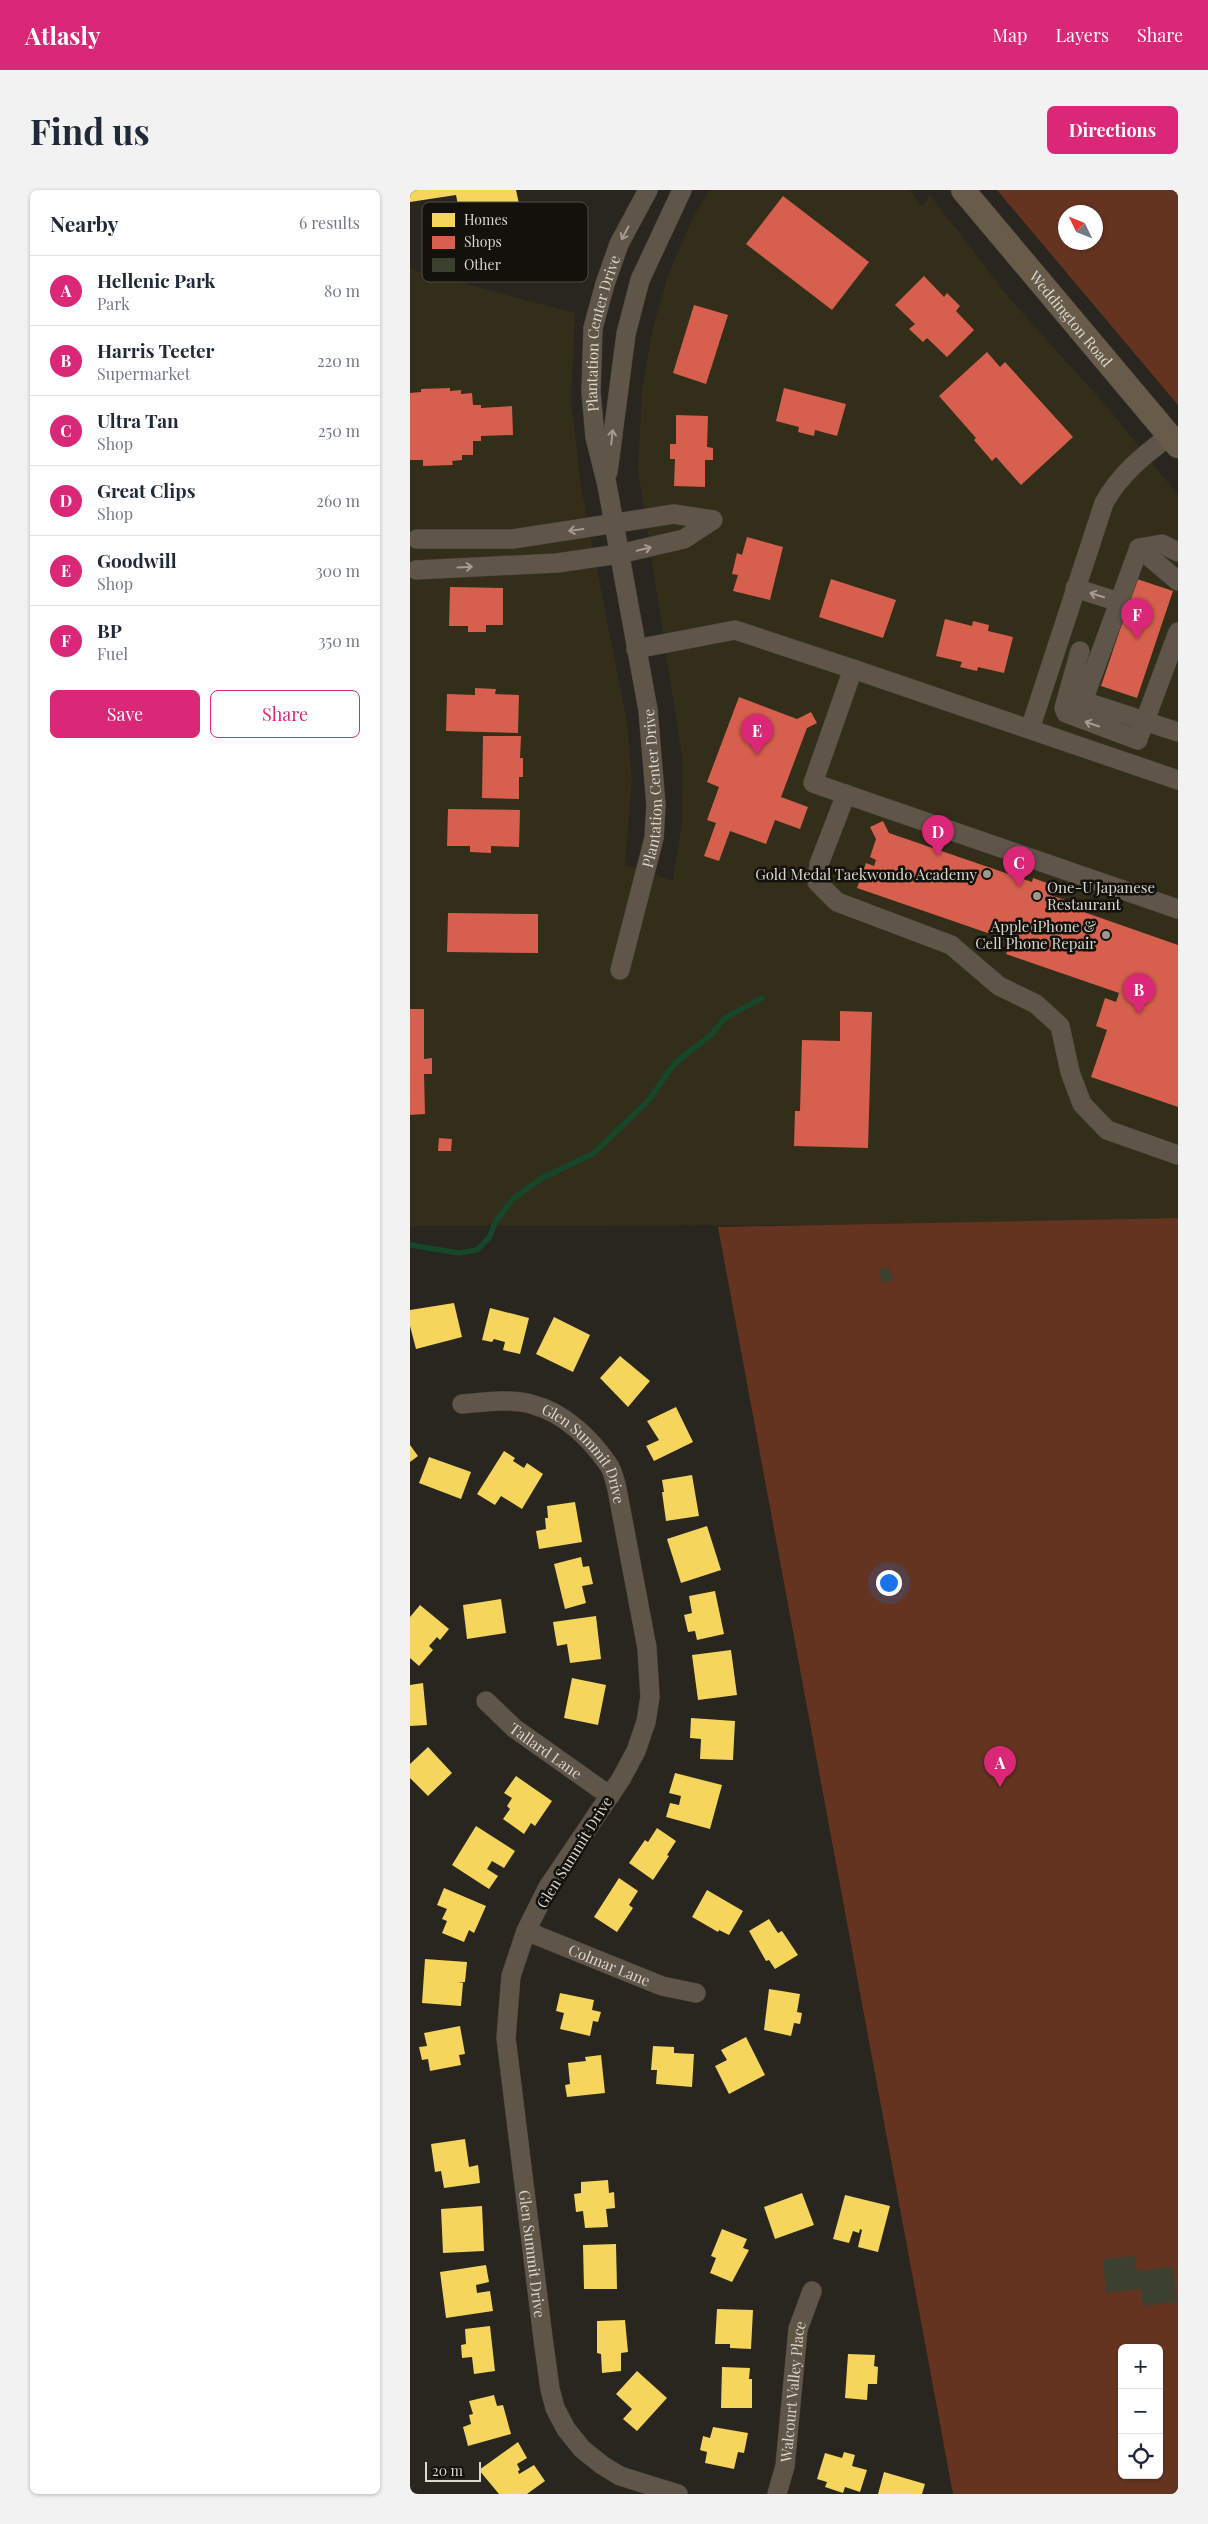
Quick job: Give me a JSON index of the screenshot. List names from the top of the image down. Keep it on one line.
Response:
{"streets":{"main road":["Weddington Road"],"street":["Plantation Center Drive","Glen Summit Drive","Tallard Lane","Colmar Lane","Walcourt Valley Place"]},"crossings":[["Glen Summit Drive","Tallard Lane"],["Glen Summit Drive","Colmar Lane"]],"places":["Gold Medal Taekwondo Academy","One‐U Japanese Restaurant","Apple iPhone & Cell Phone Repair"],"legend":["Homes","Shops","Other"],"scale_bar":"20 m","north":"top left","page":{"header":"Atlasly","nav":["Map","Layers","Share"],"buttons":["Directions",["Save","Share"]],"title":"Find us","heading":["Nearby","6 results"],"list":[{"mark":"A","name":"Hellenic Park","note":"Park","value":"80 m"},{"mark":"B","name":"Harris Teeter","note":"Supermarket","value":"220 m"},{"mark":"C","name":"Ultra Tan","note":"Shop","value":"250 m"},{"mark":"D","name":"Great Clips","note":"Shop","value":"260 m"},{"mark":"E","name":"Goodwill","note":"Shop","value":"300 m"},{"mark":"F","name":"BP","note":"Fuel","value":"350 m"}],"pins":["F","E","D","C","B","A"],"map_buttons":["+","−"],"scale":"20 m"}}
